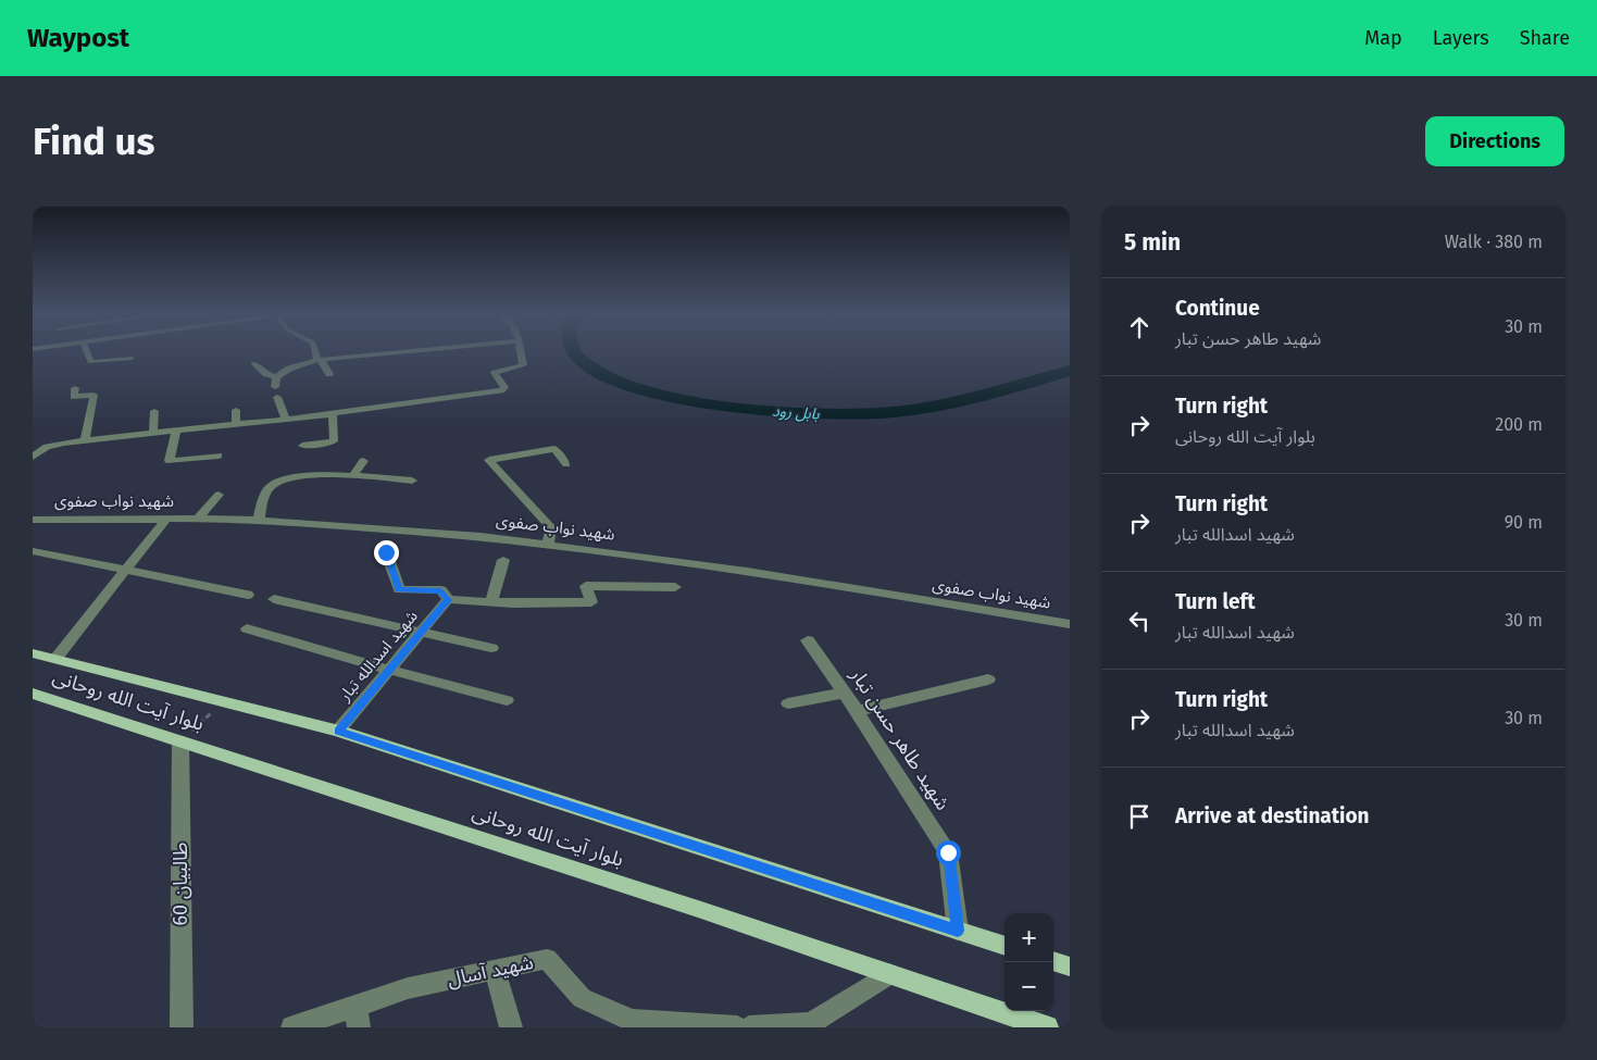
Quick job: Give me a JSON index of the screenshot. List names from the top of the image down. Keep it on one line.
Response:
{"streets":{"main road":["بلوار آیت الله روحانی"],"street":["شهید نواب صفوی","شهید اسدالله تبار","شهید طاهر حسن تبار","طالبیان 60","شهید آسال"]},"crossings":[["شهید اسدالله تبار","بلوار آیت الله روحانی"],["بلوار آیت الله روحانی","شهید طاهر حسن تبار"],["بلوار آیت الله روحانی","طالبیان 60"]],"water":["بابل رود"],"page":{"header":"Waypost","nav":["Map","Layers","Share"],"buttons":"Directions","title":"Find us","heading":["5 min","Walk · 380 m"],"list":[["Continue","شهید طاهر حسن تبار","30 m"],["Turn right","بلوار آیت الله روحانی","200 m"],["Turn right","شهید اسدالله تبار","90 m"],["Turn left","شهید اسدالله تبار","30 m"],["Turn right","شهید اسدالله تبار","30 m"],"Arrive at destination"],"map_buttons":["+","−"]}}
